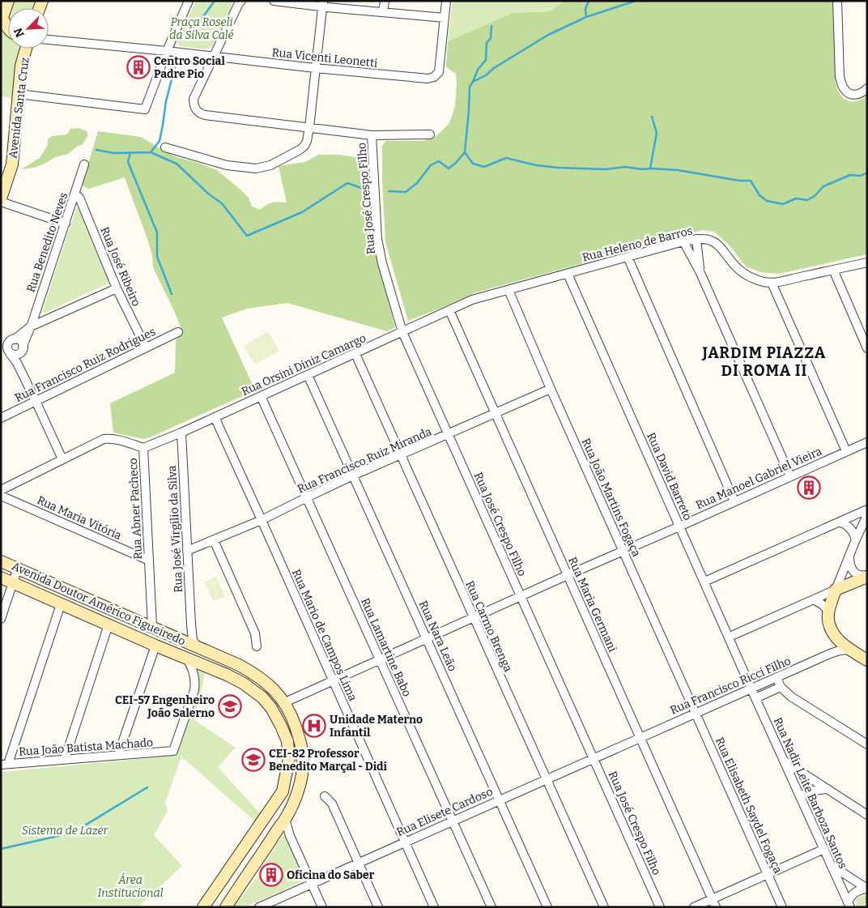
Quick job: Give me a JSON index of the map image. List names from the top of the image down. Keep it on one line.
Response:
{"streets":{"main road":["Avenida Santa Cruz","Avenida Doutor Américo Figueiredo"],"street":["Rua Vicenti Leonetti","Rua José Crespo Filho","Rua Benedito Neves","Rua Heleno de Barros","Rua José Ribeiro","Rua Francisco Ruiz Rodrigues","Rua Orsini Diniz Camargo","Rua Francisco Ruiz Miranda","Rua David Barreto","Rua Manoel Gabriel Vieira","Rua João Martins Fogaça","Rua Abner Pacheco","Rua Maria Vitória","Rua José Virgilio da Silva","Rua Maria Germani","Rua Carmo Brenga","Rua Mario de Campos Lima","Rua Nara Leão","Rua Lamartine Babo","Rua Francisco Ricci Filho","Rua João Batista Machado","Rua Nadir Leite Barboza Santos","Rua Elisabeth Saydel Fogaça","Rua Elisete Cardoso"]},"crossings":[["Rua José Crespo Filho","Rua Orsini Diniz Camargo"],["Rua José Crespo Filho","Rua Francisco Ruiz Miranda"],["Rua José Crespo Filho","Rua Manoel Gabriel Vieira"],["Rua José Crespo Filho","Rua Elisete Cardoso"],["Rua Benedito Neves","Rua José Ribeiro"],["Rua Heleno de Barros","Rua Orsini Diniz Camargo"],["Rua Heleno de Barros","Rua David Barreto"],["Rua Heleno de Barros","Rua João Martins Fogaça"],["Rua José Ribeiro","Rua Francisco Ruiz Rodrigues"],["Rua Orsini Diniz Camargo","Rua Abner Pacheco"],["Rua Orsini Diniz Camargo","Rua José Virgilio da Silva"],["Rua Orsini Diniz Camargo","Rua Maria Germani"],["Rua Orsini Diniz Camargo","Rua Carmo Brenga"],["Rua Orsini Diniz Camargo","Rua Mario de Campos Lima"],["Rua Orsini Diniz Camargo","Rua Nara Leão"],["Rua Orsini Diniz Camargo","Rua Lamartine Babo"],["Rua Francisco Ruiz Miranda","Rua João Martins Fogaça"],["Rua Francisco Ruiz Miranda","Rua José Virgilio da Silva"],["Rua Francisco Ruiz Miranda","Rua Maria Germani"],["Rua Francisco Ruiz Miranda","Rua Carmo Brenga"],["Rua Francisco Ruiz Miranda","Rua Mario de Campos Lima"],["Rua Francisco Ruiz Miranda","Rua Nara Leão"],["Rua Francisco Ruiz Miranda","Rua Lamartine Babo"],["Rua David Barreto","Rua Manoel Gabriel Vieira"],["Rua David Barreto","Rua Francisco Ricci Filho"],["Rua David Barreto","Rua Nadir Leite Barboza Santos"],["Rua Manoel Gabriel Vieira","Rua João Martins Fogaça"],["Rua Manoel Gabriel Vieira","Avenida Doutor Américo Figueiredo"],["Rua Manoel Gabriel Vieira","Rua Maria Germani"],["Rua Manoel Gabriel Vieira","Rua Carmo Brenga"],["Rua Manoel Gabriel Vieira","Rua Mario de Campos Lima"],["Rua Manoel Gabriel Vieira","Rua Nara Leão"],["Rua Manoel Gabriel Vieira","Rua Lamartine Babo"],["Rua João Martins Fogaça","Rua Francisco Ricci Filho"],["Rua João Martins Fogaça","Rua Elisabeth Saydel Fogaça"],["Rua Abner Pacheco","Rua Maria Vitória"],["Rua Abner Pacheco","Avenida Doutor Américo Figueiredo"],["Rua José Virgilio da Silva","Avenida Doutor Américo Figueiredo"],["Rua José Virgilio da Silva","Rua João Batista Machado"],["Rua Maria Germani","Rua Francisco Ricci Filho"],["Rua Maria Germani","Rua Elisete Cardoso"],["Rua Carmo Brenga","Rua Elisete Cardoso"],["Rua Mario de Campos Lima","Rua Elisete Cardoso"],["Rua Nara Leão","Rua Elisete Cardoso"],["Rua Lamartine Babo","Rua Elisete Cardoso"],["Rua Francisco Ricci Filho","Rua Nadir Leite Barboza Santos"],["Rua Francisco Ricci Filho","Rua Elisabeth Saydel Fogaça"],["Rua Francisco Ricci Filho","Rua Elisete Cardoso"]],"districts":["JARDIM PIAZZA DI ROMA II"],"parks":["Praça Roseli da Silva Calé","Sistema de Lazer","Área Institucional"],"places":{"building":["Centro Social Padre Pio","ㅤ","Oficina do Saber"],"school or university":["CEI-57 Engenheiro João Salerno","CEI-82 Professor Benedito Marçal - Didi"],"hospital":["Unidade Materno Infantil"]},"north":"bottom left"}
